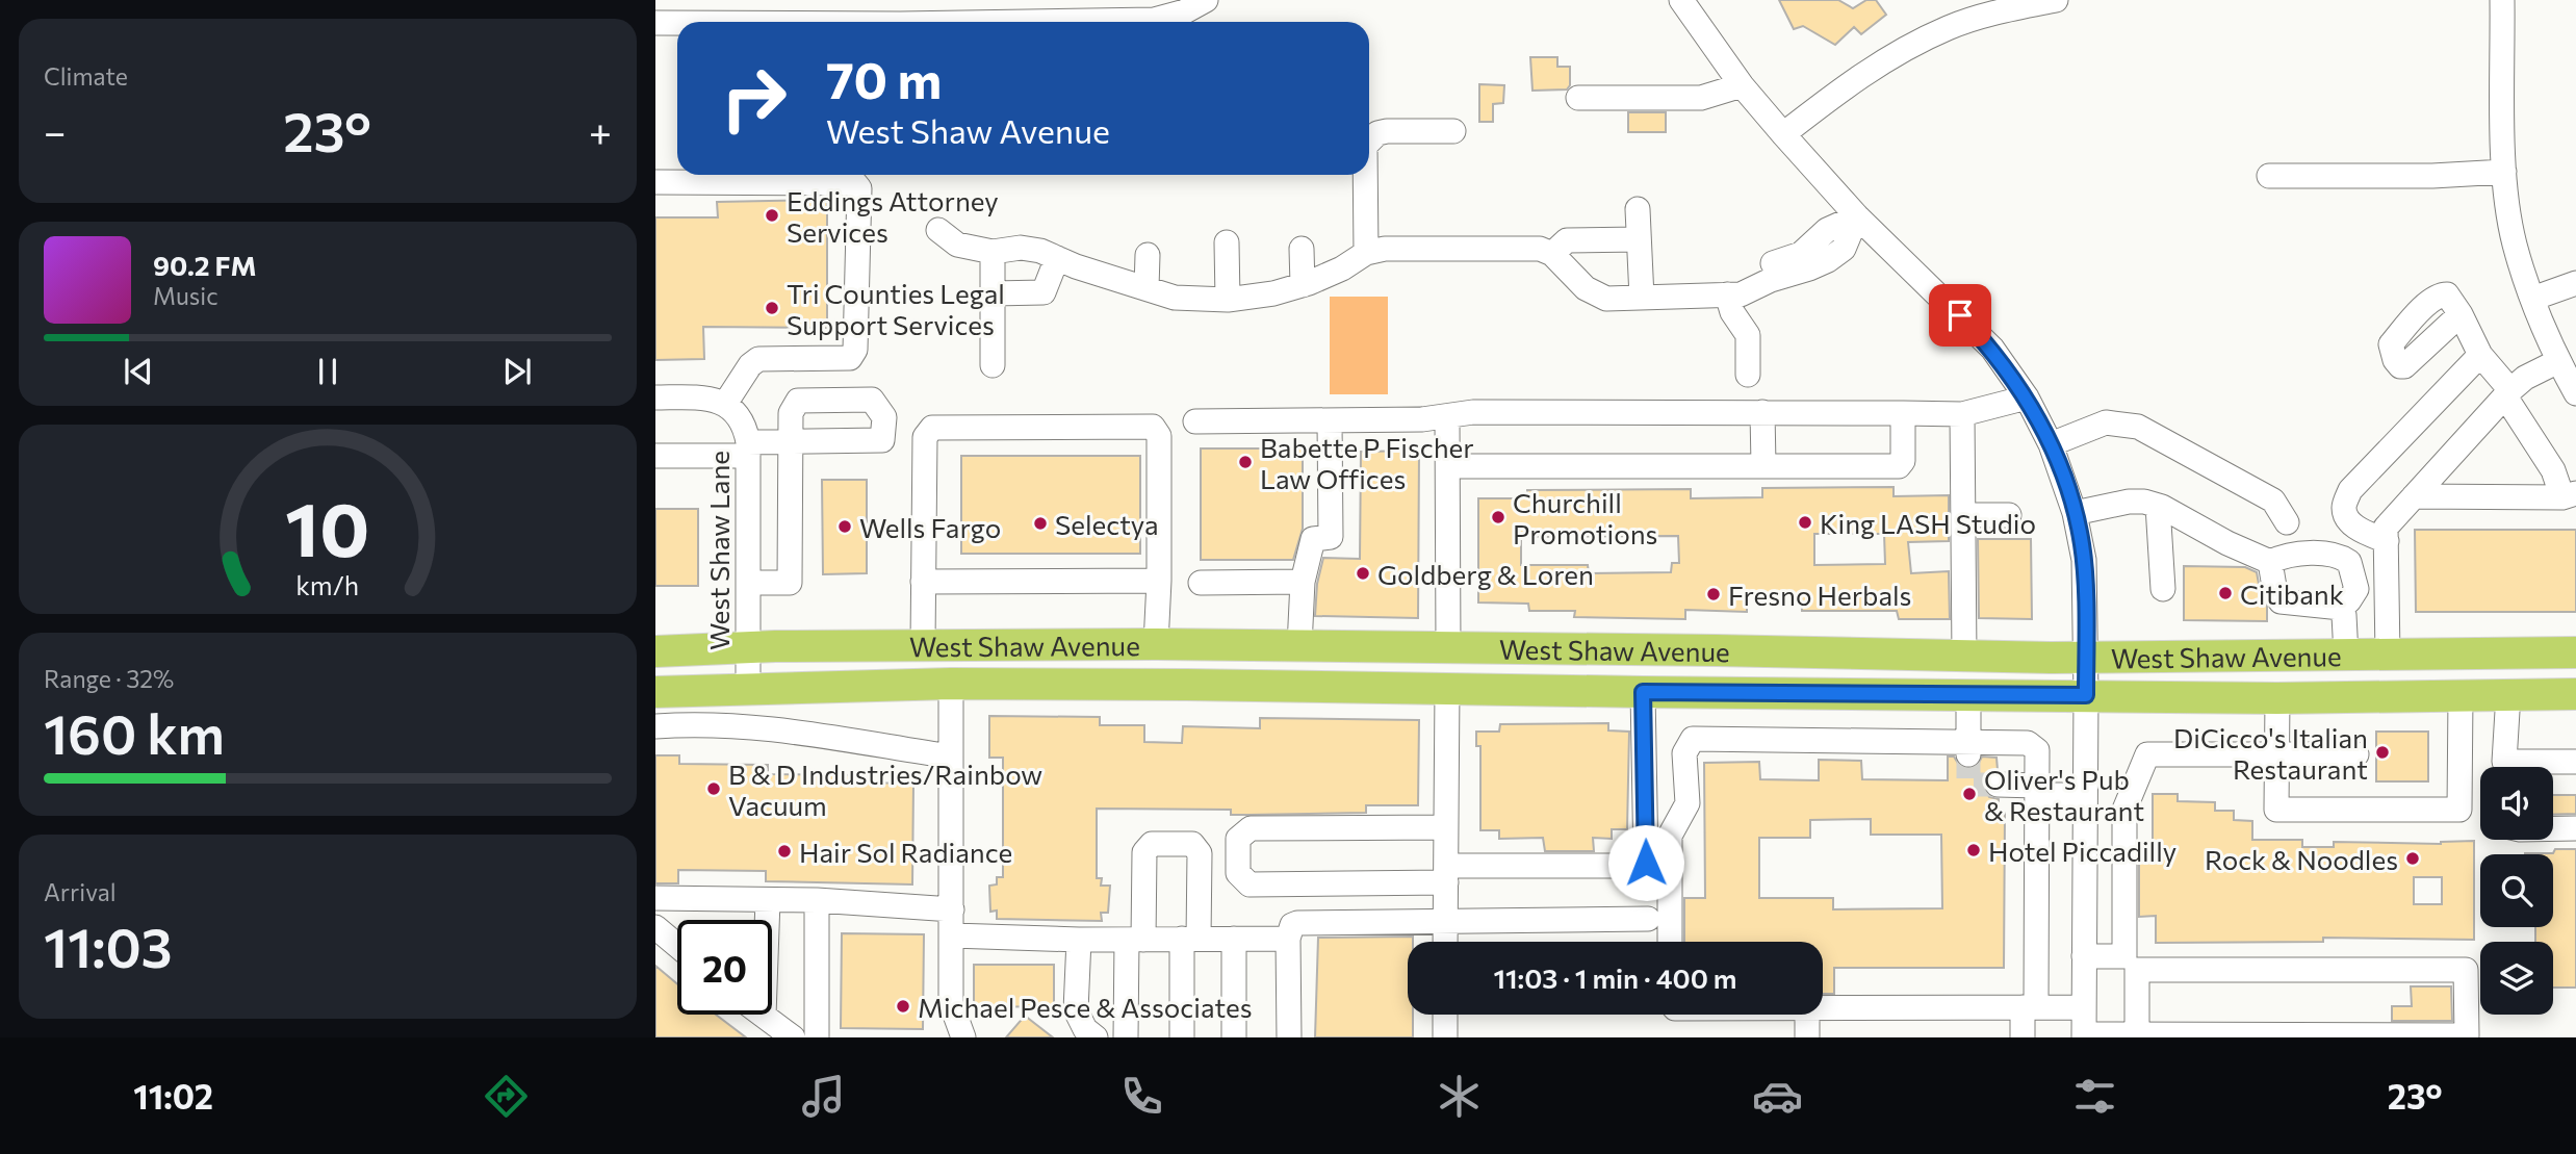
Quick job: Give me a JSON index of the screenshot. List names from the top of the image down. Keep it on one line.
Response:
{"streets":{"main road":["West Shaw Avenue"],"street":["West Shaw Lane"]},"crossings":[["West Shaw Lane","West Shaw Avenue"]],"places":["Eddings Attorney Services","Tri Counties Legal Support Services","Babette P Fischer Law Offices","Churchill Promotions","King LASH Studio","Selectya","Wells Fargo","Goldberg & Loren","Citibank","Fresno Herbals","DiCicco's Italian Restaurant","B & D Industries/Rainbow Vacuum","Oliver's Pub & Restaurant","Hotel Piccadilly","Hair Sol Radiance","Rock & Noodles","Michael Pesce & Associates"],"page":{"tile":["Climate",["Range · 32%","160 km"],["Arrival","11:03"]],"turn":["70 m","West Shaw Avenue"],"heat":["−","23°","+"],"song":["90.2 FM","Music"],"limit":"20","trip":"11:03 · 1 min · 400 m","tabs":["11:02","23°"],"gauge":["10","km/h"]}}
